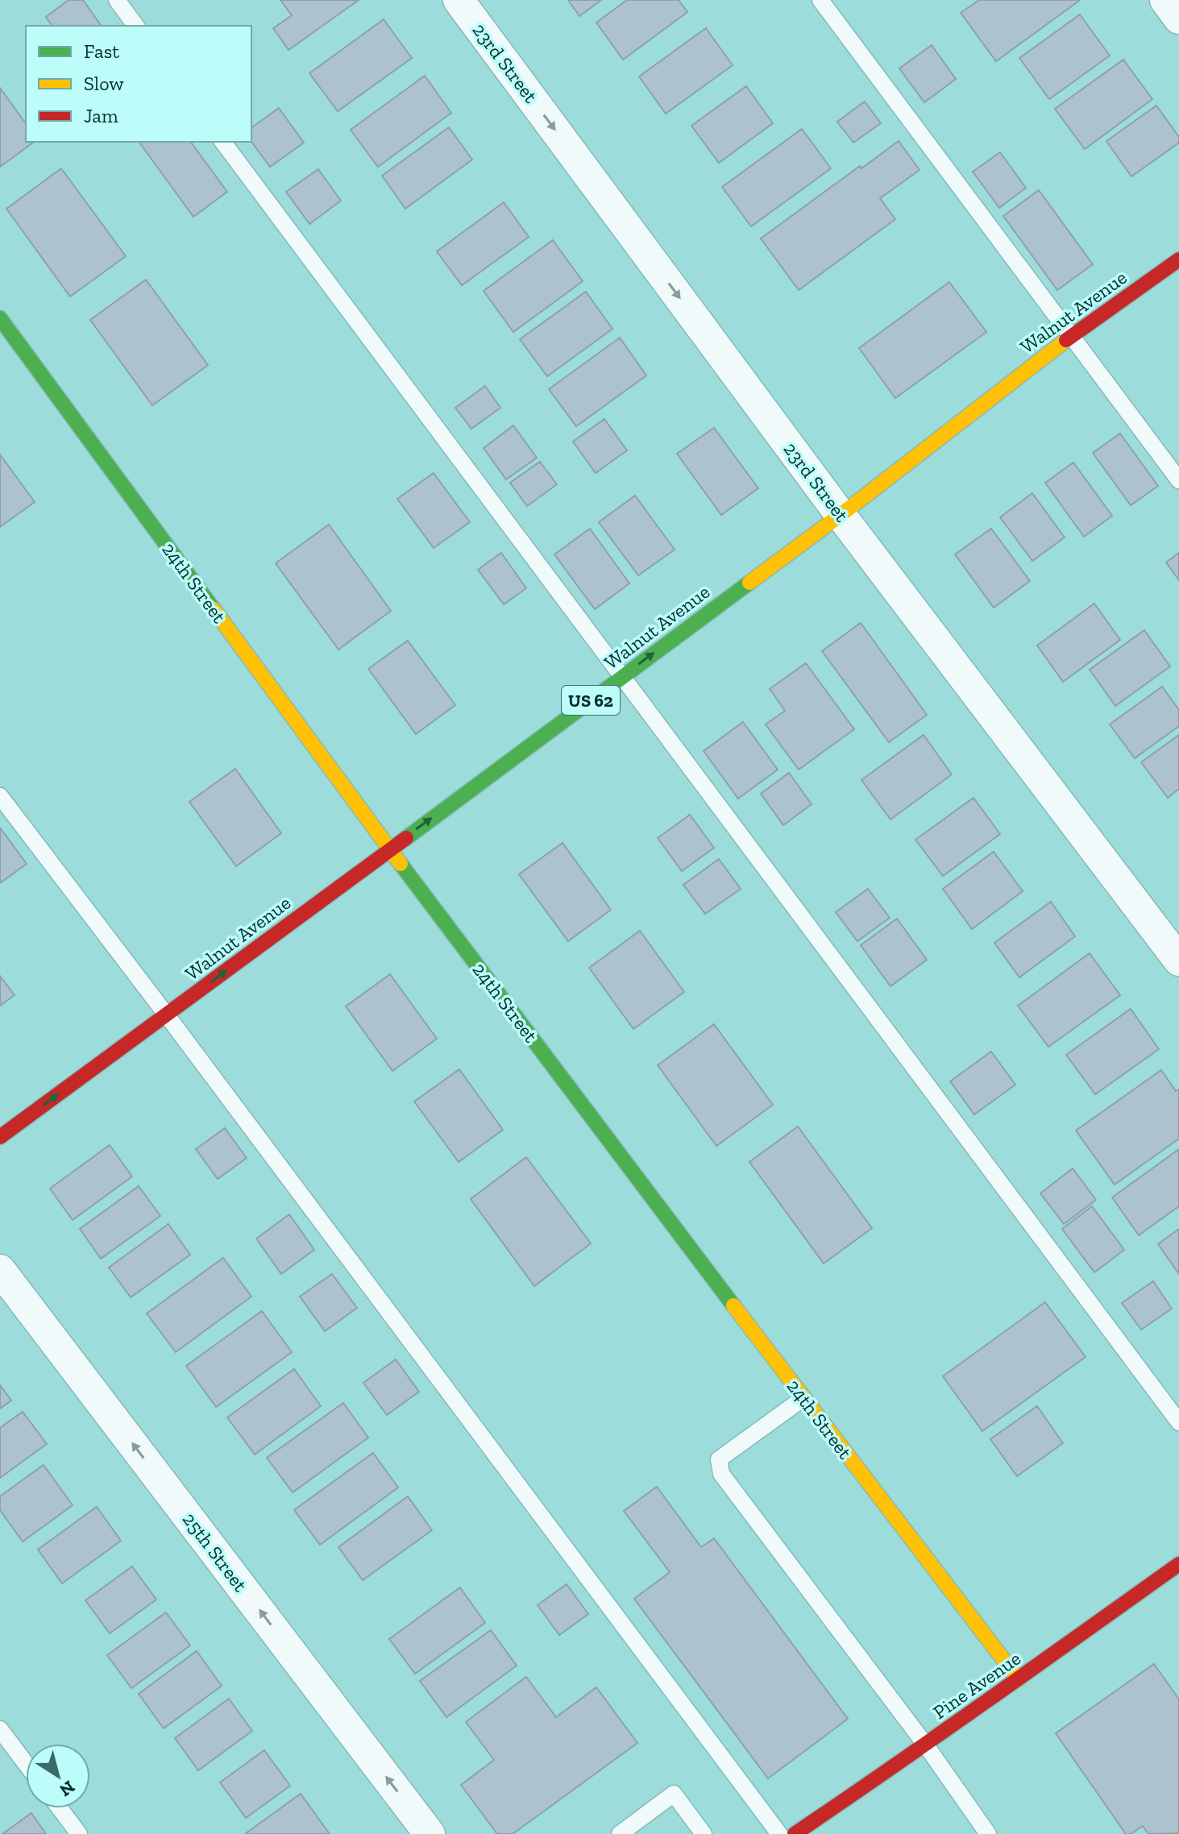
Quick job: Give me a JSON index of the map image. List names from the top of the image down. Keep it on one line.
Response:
{"streets":{"main road":["Walnut Avenue","24th Street","US 62","Pine Avenue"],"street":["23rd Street","25th Street"]},"crossings":[["23rd Street","Walnut Avenue"],["Walnut Avenue","24th Street"],["24th Street","Pine Avenue"]],"one_way":["23rd Street","Walnut Avenue","25th Street"],"legend":["Fast","Slow","Jam"],"north":"bottom right"}
